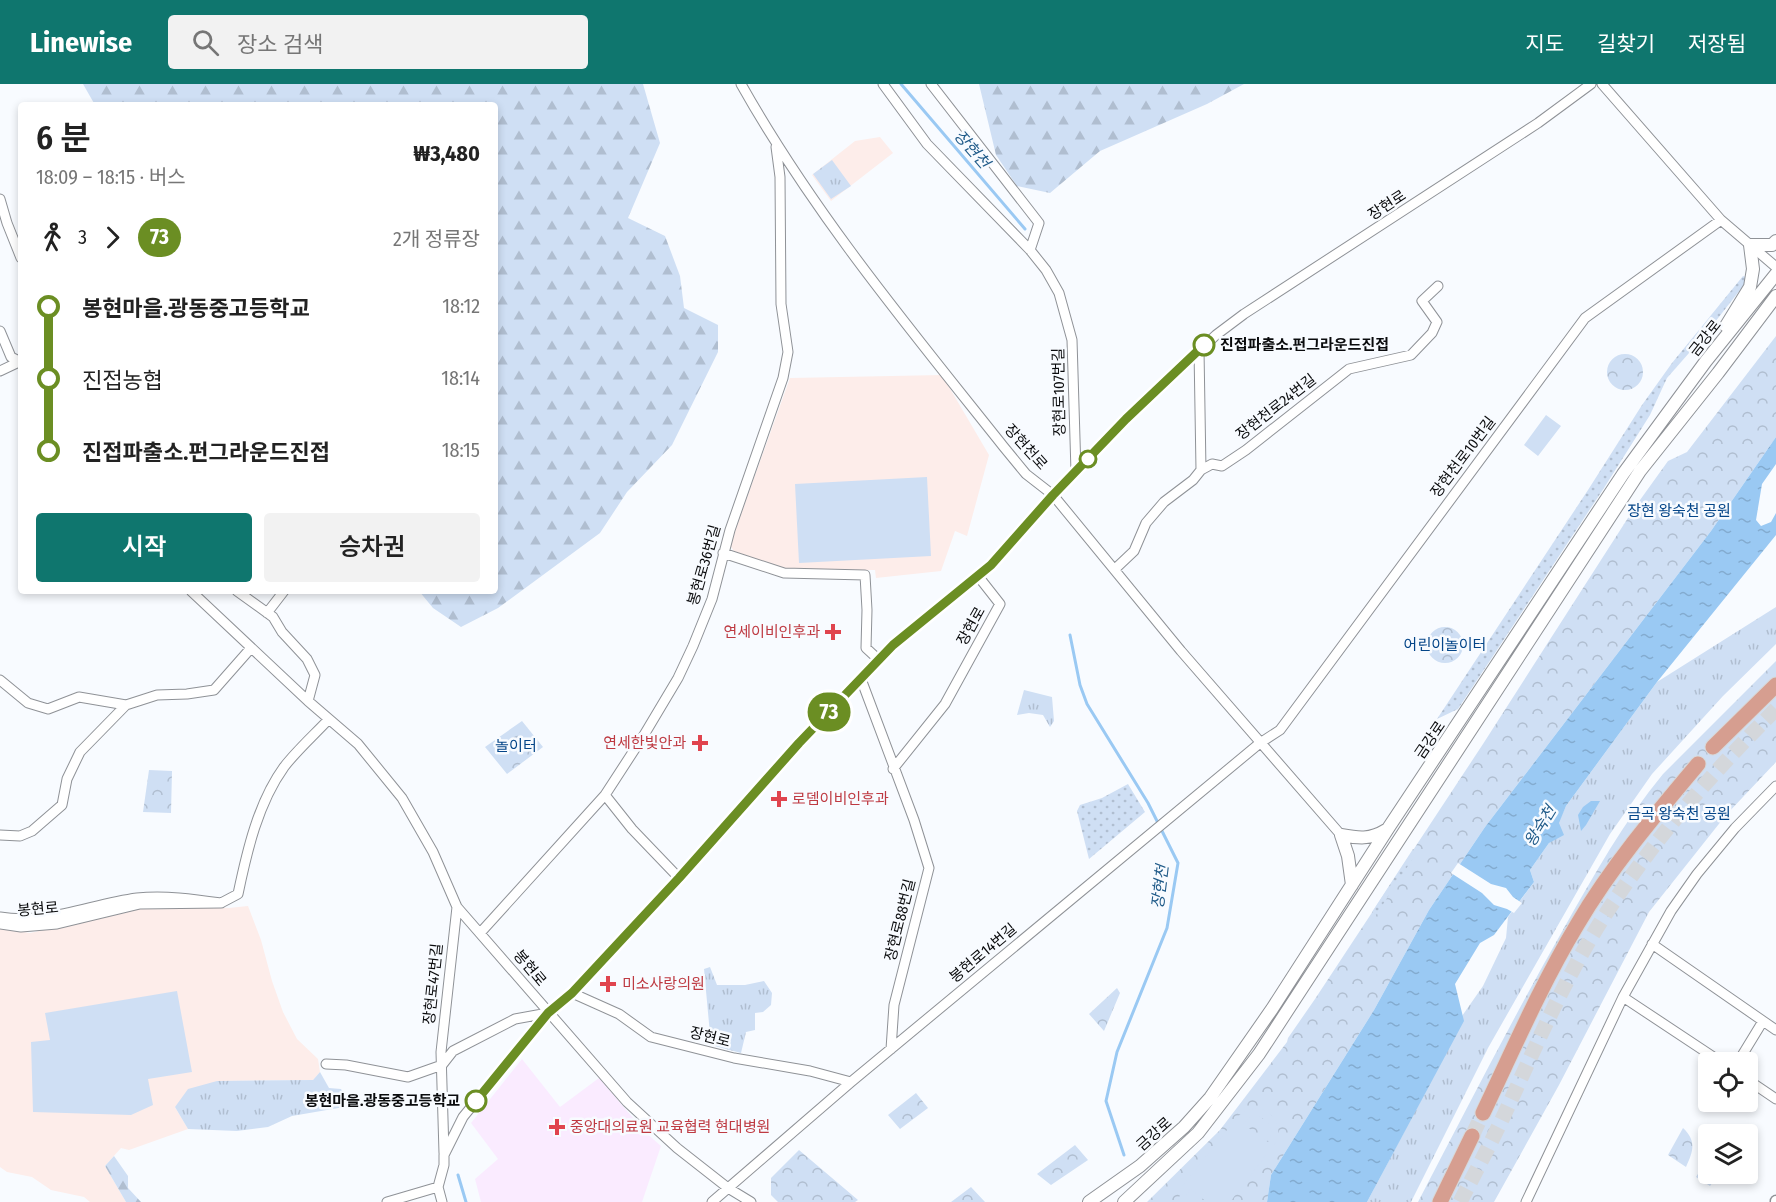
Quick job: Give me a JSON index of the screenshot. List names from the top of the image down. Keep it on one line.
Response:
{"streets":{"main road":["금강로"],"street":["장현로","장현로107번길","장현천로24번길","장현천로","장현천로10번길","봉현로36번길","봉현로","장현로88번길","봉현로14번길","장현로47번길"]},"crossings":[["장현로","장현로107번길"],["장현로","장현천로"],["장현로","봉현로"],["장현로","장현로88번길"],["장현로","봉현로14번길"],["장현로","장현로47번길"],["장현천로24번길","장현천로"],["장현천로","장현천로10번길"],["장현천로","봉현로36번길"],["장현천로","봉현로14번길"],["장현천로10번길","봉현로14번길"],["봉현로36번길","봉현로"],["봉현로","봉현로14번길"],["봉현로","장현로47번길"],["장현로88번길","봉현로14번길"]],"water":["장현천","왕숙천"],"parks":["장현 왕숙천 공원","어린이놀이터","놀이터","금곡 왕숙천 공원"],"places":{"other":["진접파출소.펀그라운드진접","봉현마을.광동중고등학교"],"health":["연세이비인후과","연세한빛안과","로뎀이비인후과","미소사랑의원","중앙대의료원 교육협력 현대병원"]},"lines":["bus line 73"],"page":{"header":"Linewise","search":"장소 검색","nav":["지도","길찾기","저장됨"],"on_map":"73","heading":["6 분","18:09 – 18:15 · 버스","₩3,480"],"legs":["3","73","2개 정류장"],"list":[{"name":"봉현마을.광동중고등학교","value":"18:12"},{"name":"진접농협","value":"18:14"},{"name":"진접파출소.펀그라운드진접","value":"18:15"}],"buttons":["시작","승차권"]}}
